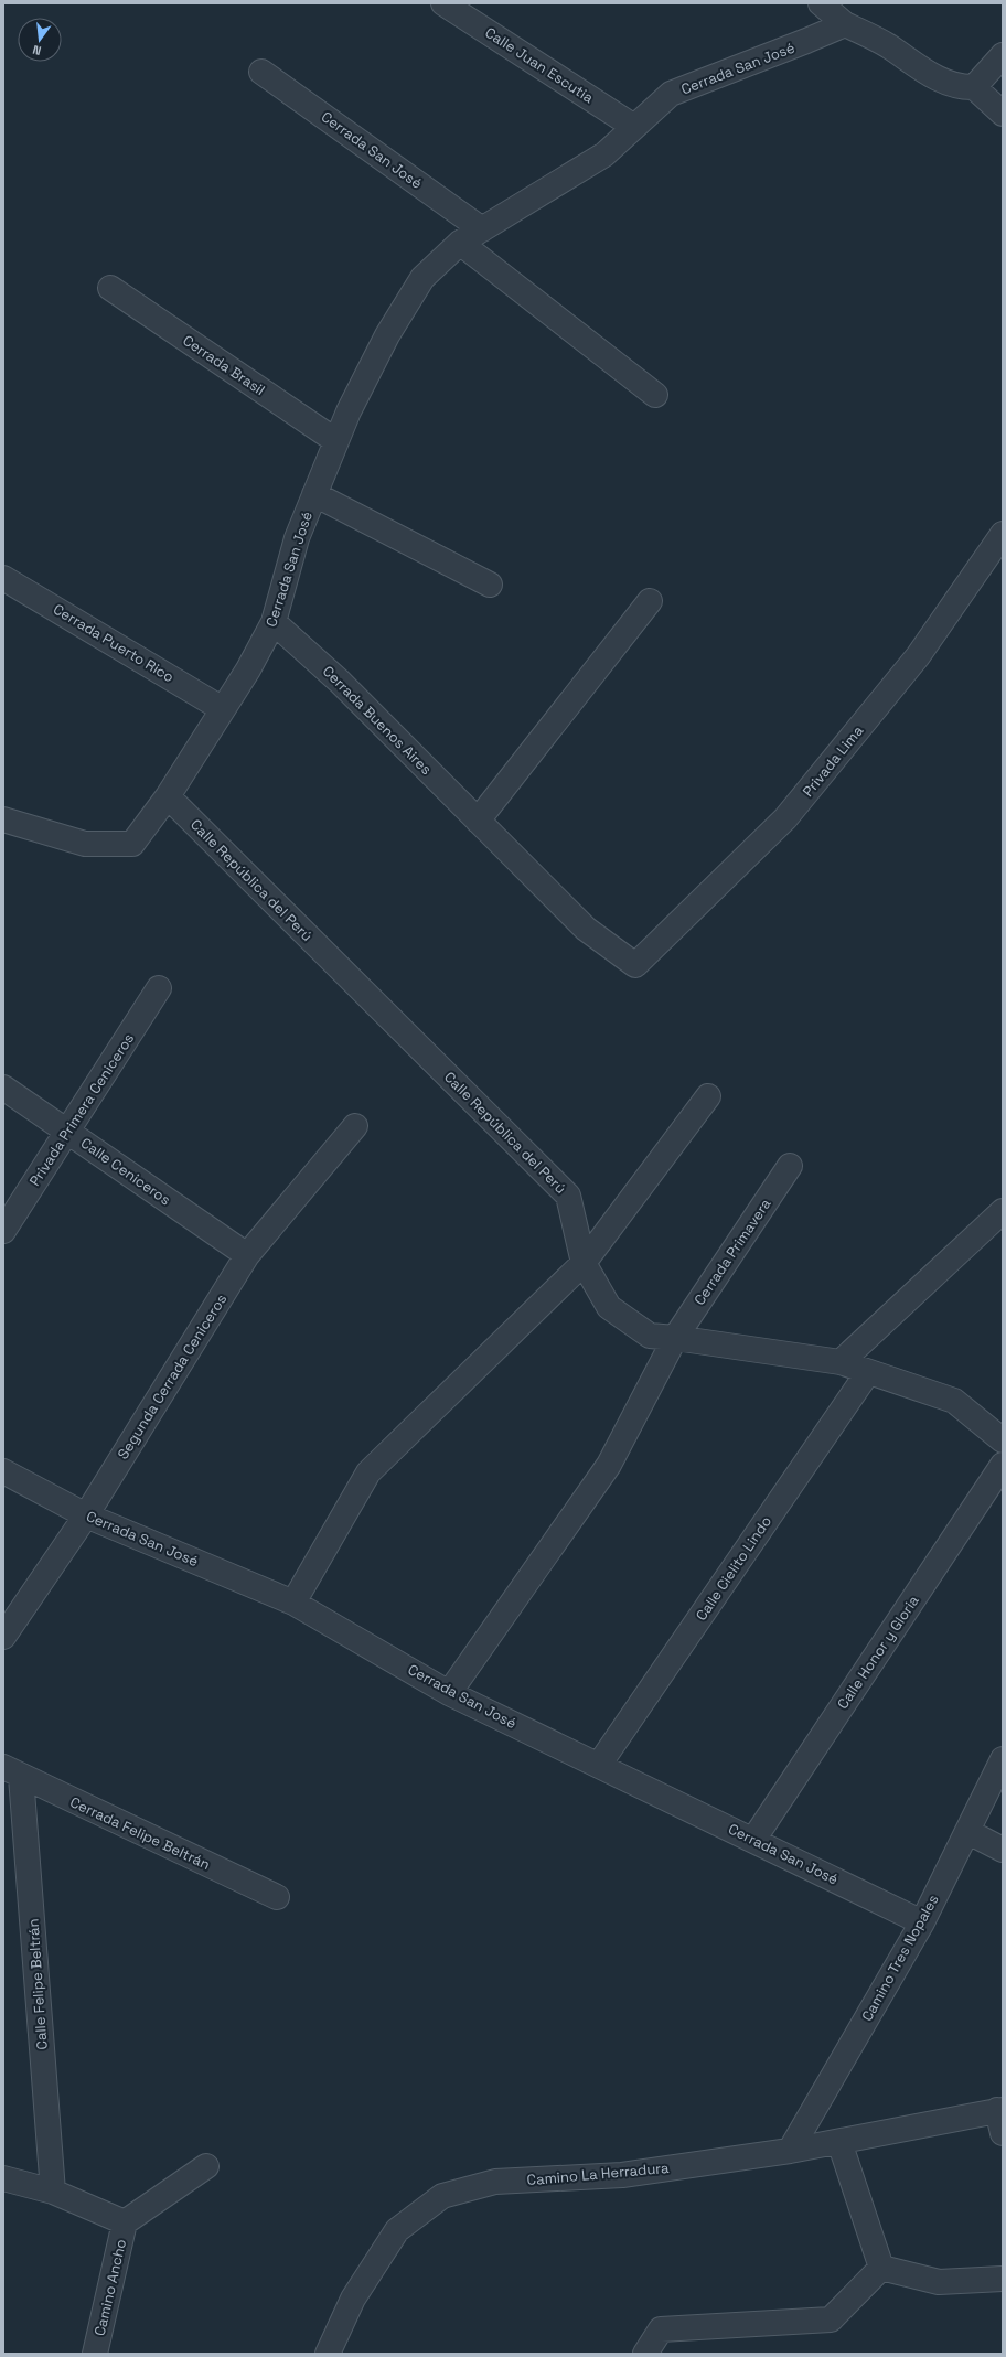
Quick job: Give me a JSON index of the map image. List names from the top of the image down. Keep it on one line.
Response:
{"streets":{"street":["Calle Juan Escutia","Cerrada San José","Cerrada Brasil","Cerrada Puerto Rico","Cerrada Buenos Aires","Privada Lima","Calle República del Perú","Privada Primera Ceniceros","Calle Ceniceros","Cerrada Primavera","Segunda Cerrada Ceniceros","Calle Cielito Lindo","Calle Honor y Gloria","Cerrada Felipe Beltrán","Camino Tres Nopales","Calle Felipe Beltrán","Camino La Herradura","Camino Ancho"]},"crossings":[["Calle Juan Escutia","Cerrada San José"],["Cerrada San José","Cerrada Brasil"],["Cerrada San José","Cerrada Puerto Rico"],["Cerrada San José","Cerrada Buenos Aires"],["Cerrada San José","Calle República del Perú"],["Cerrada San José","Cerrada Primavera"],["Cerrada San José","Segunda Cerrada Ceniceros"],["Cerrada San José","Calle Cielito Lindo"],["Cerrada San José","Calle Honor y Gloria"],["Cerrada San José","Camino Tres Nopales"],["Cerrada Buenos Aires","Privada Lima"],["Calle República del Perú","Cerrada Primavera"],["Calle República del Perú","Calle Cielito Lindo"],["Privada Primera Ceniceros","Calle Ceniceros"],["Calle Ceniceros","Segunda Cerrada Ceniceros"],["Cerrada Felipe Beltrán","Calle Felipe Beltrán"],["Camino Tres Nopales","Camino La Herradura"],["Calle Felipe Beltrán","Camino Ancho"]],"north":"bottom"}
